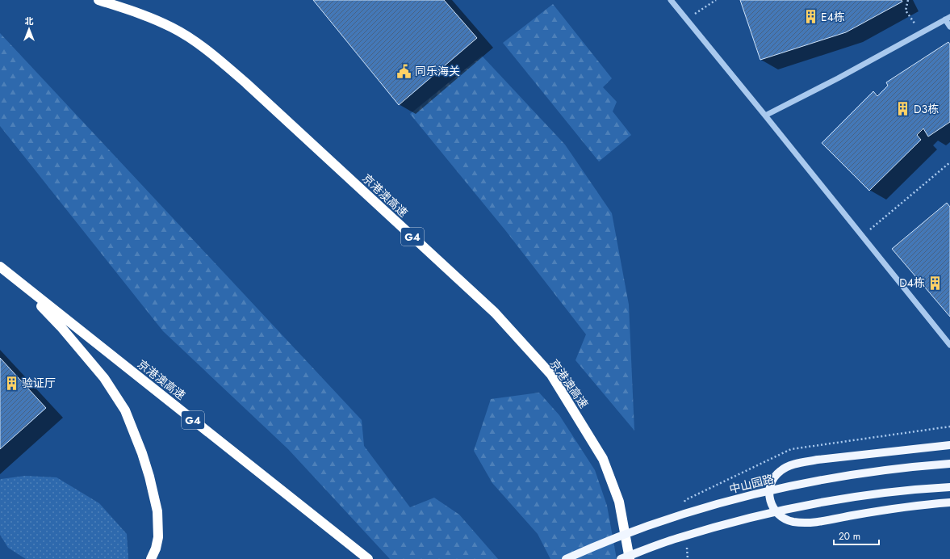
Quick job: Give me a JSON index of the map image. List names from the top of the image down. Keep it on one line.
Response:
{"streets":{"highway":["京港澳高速","G4"],"main road":["中山园路"]},"places":{"building":["E4栋","D3栋","D4栋","验证厅"],"public building":["同乐海关"]},"scale_bar":"20 m","north":"top"}
